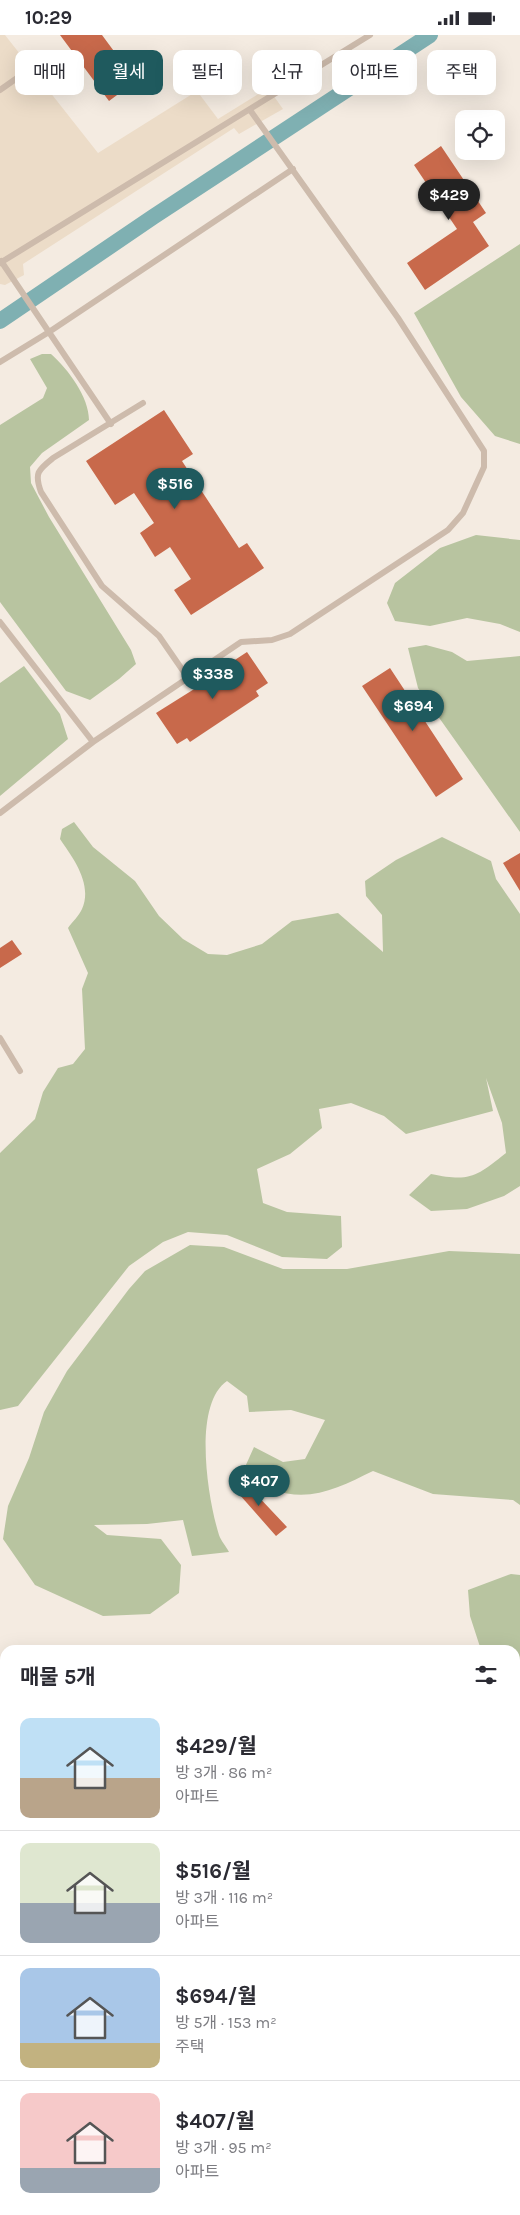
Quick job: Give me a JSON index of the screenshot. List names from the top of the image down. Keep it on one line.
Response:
{"page":{"status":"10:29","chip":["매매","월세","필터","신규","아파트","주택"],"price":["$429","$516","$338","$694","$407"],"heading":"매물 5개","list":[{"name":"$429/월","note":"방 3개 · 86 m² · 아파트"},{"name":"$516/월","note":"방 3개 · 116 m² · 아파트"},{"name":"$694/월","note":"방 5개 · 153 m² · 주택"},{"name":"$407/월","note":"방 3개 · 95 m² · 아파트"}]}}
